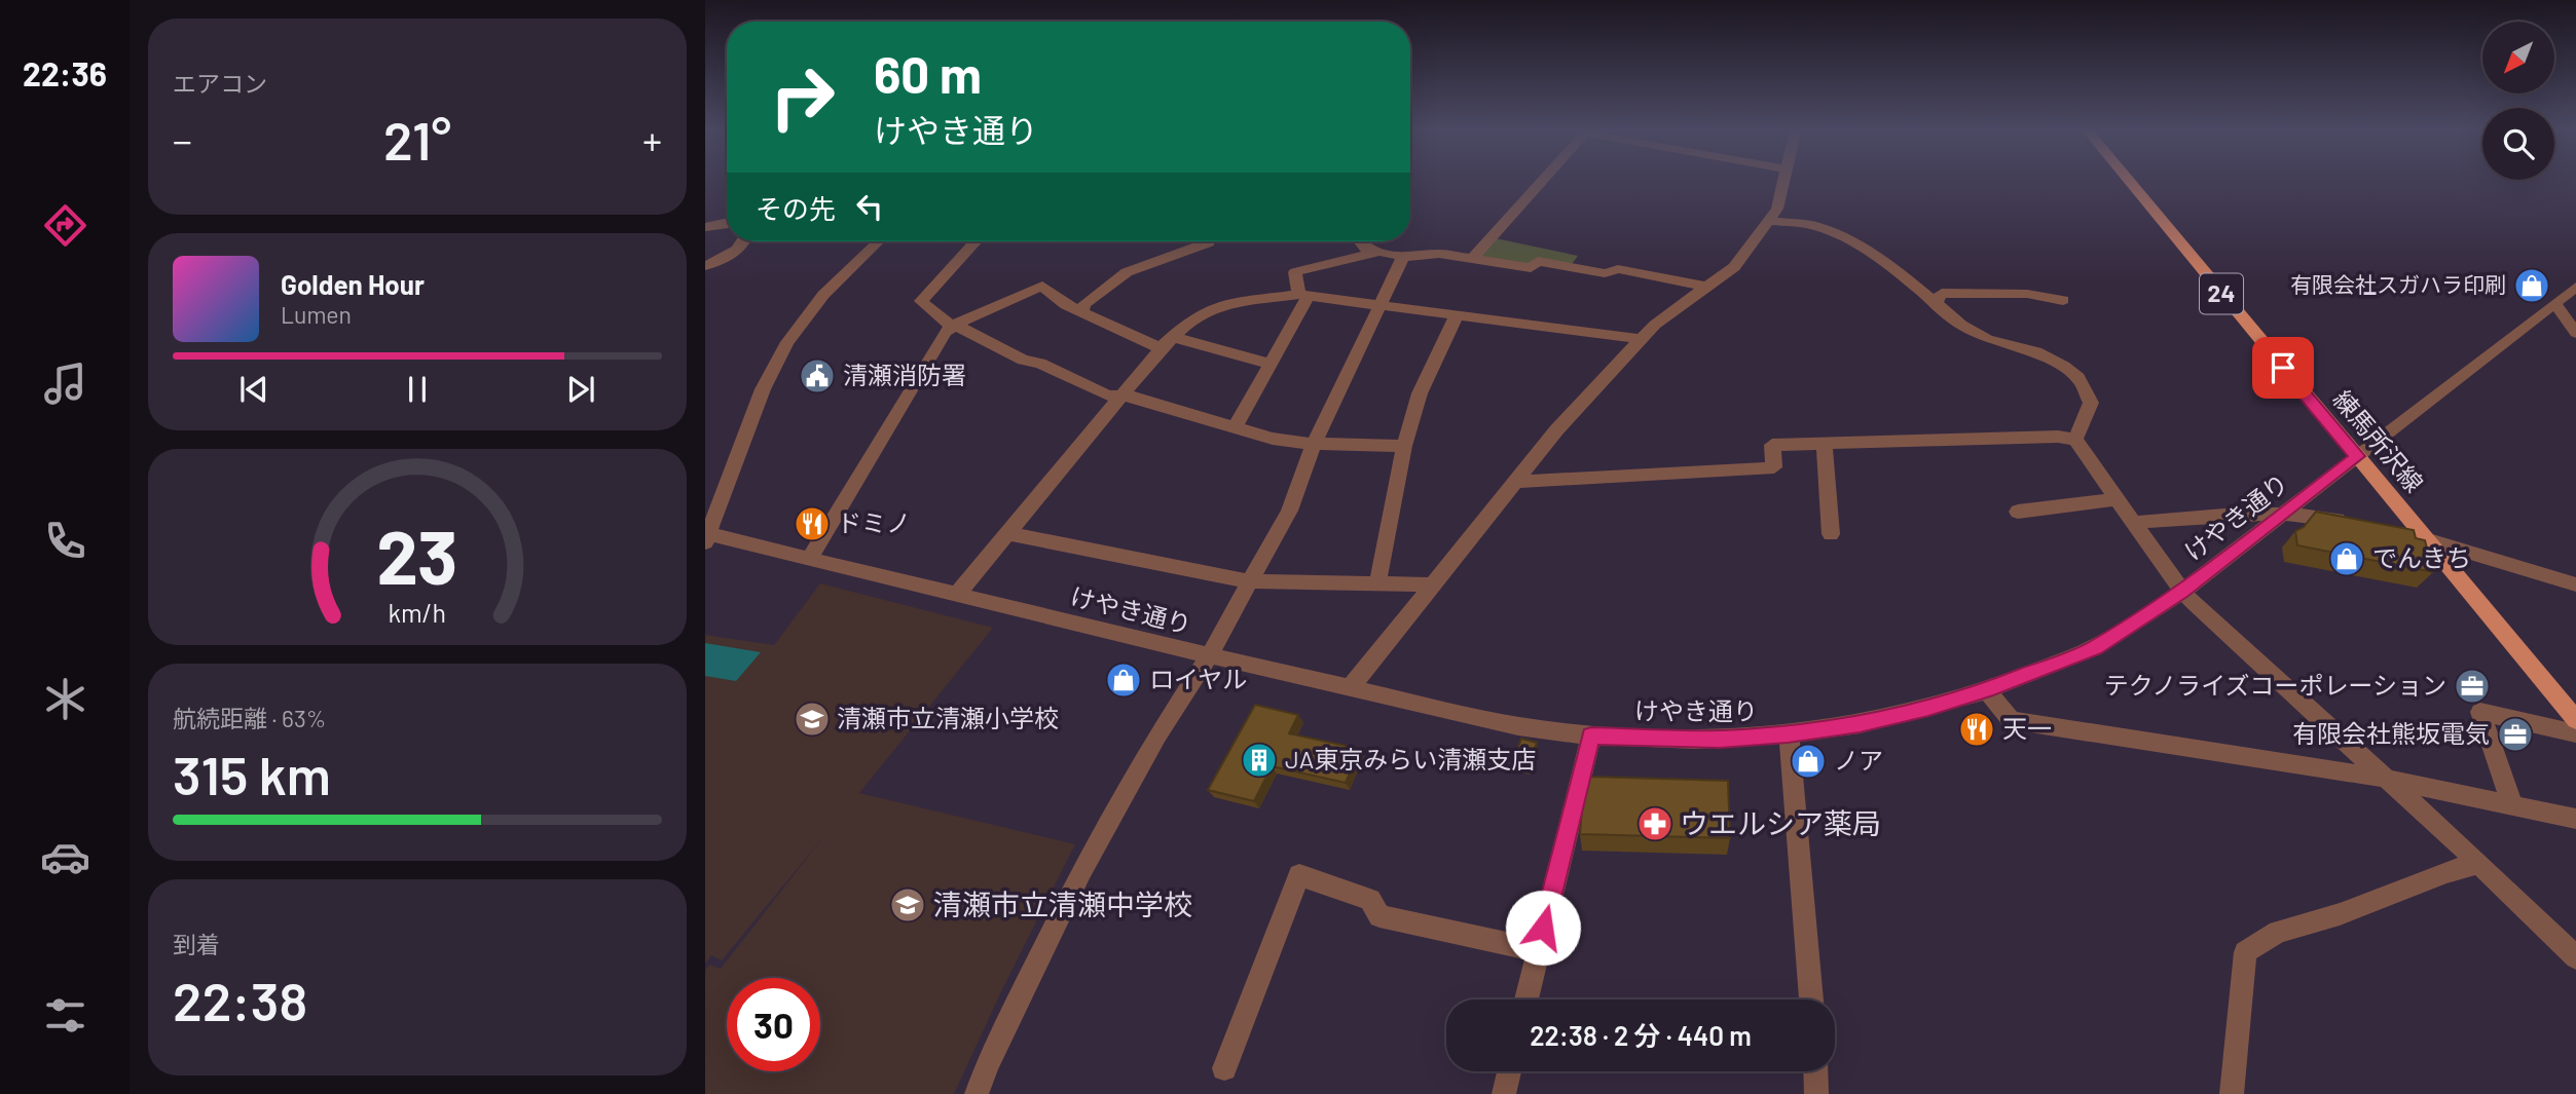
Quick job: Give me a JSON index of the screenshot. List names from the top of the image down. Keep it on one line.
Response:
{"streets":{"main road":["24","練馬所沢線"],"street":["けやき通り"]},"crossings":[["練馬所沢線","けやき通り"]],"places":{"shop":["有限会社スガハラ印刷","でんきち","ロイヤル","ノア"],"public building":["清瀬消防署"],"restaurant":["ドミノ","天一"],"office":["テクノライズコーポレーション","有限会社熊坂電気"],"school or university":["清瀬市立清瀬小学校","清瀬市立清瀬中学校"],"building":["JA東京みらい清瀬支店"],"pharmacy":["ウエルシア薬局"]},"north":"bottom left","page":{"tabs":"22:36","tile":["エアコン",["航続距離 · 63%","315 km"],["到着","22:38"]],"turn":["60 m","けやき通り"],"heat":["−","21°","+"],"then":"その先","song":["Golden Hour","Lumen"],"limit":"30","trip":"22:38 · 2 分 · 440 m","gauge":["23","km/h"]}}
